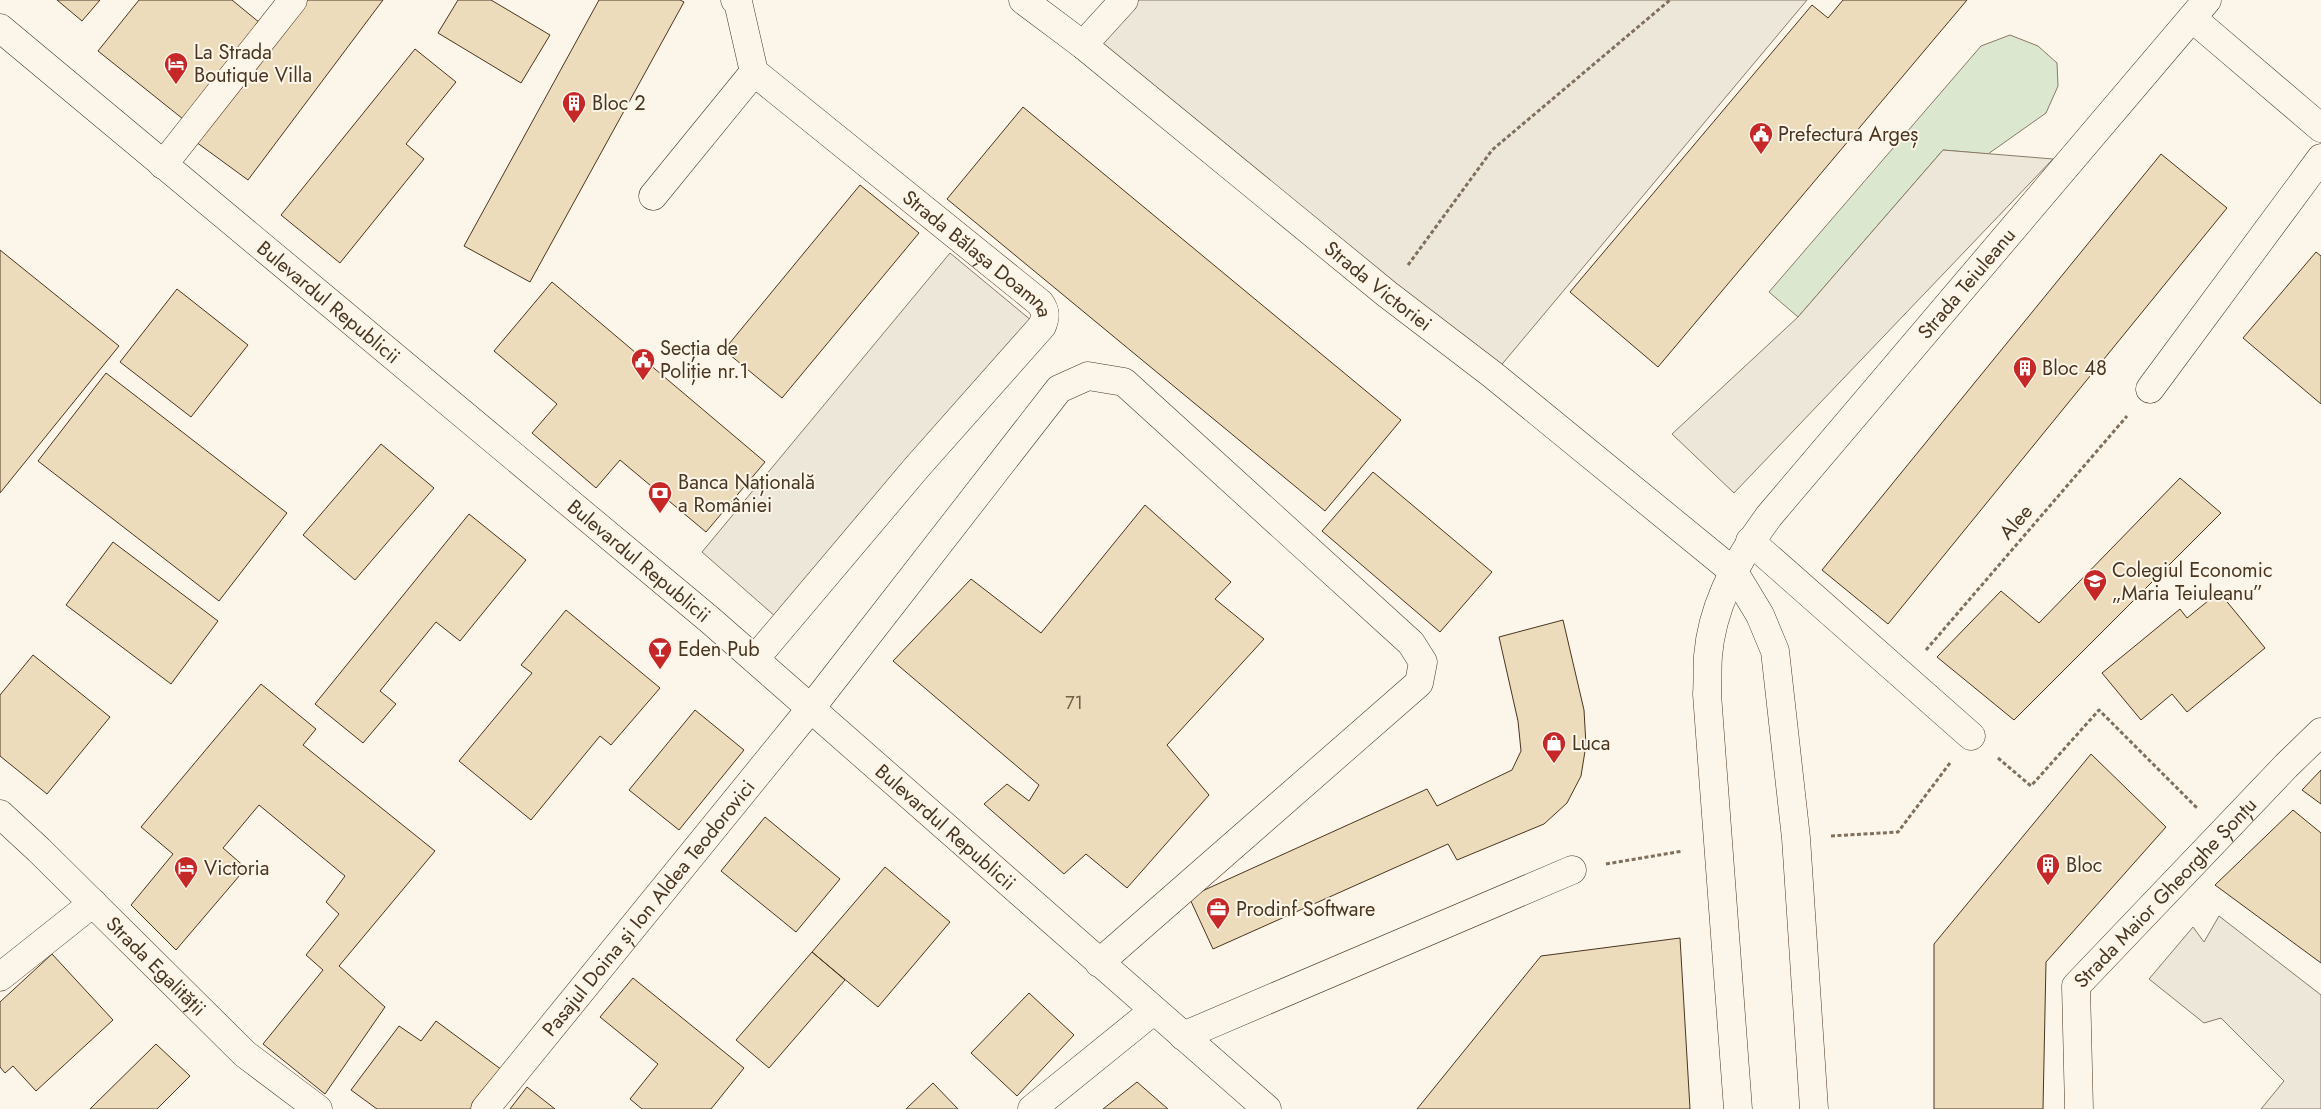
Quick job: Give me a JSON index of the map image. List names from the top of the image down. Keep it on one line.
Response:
{"streets":{"street":["Strada Bălașa Doamna","Strada Teiuleanu","Strada Victoriei","Bulevardul Republicii","Strada Maior Gheorghe Șonțu","Pasajul Doina și Ion Aldea Teodorovici","Strada Egalității"],"path":["Alee"]},"crossings":[["Strada Bălașa Doamna","Bulevardul Republicii"],["Strada Teiuleanu","Strada Victoriei"],["Bulevardul Republicii","Pasajul Doina și Ion Aldea Teodorovici"]],"places":{"hotel":["La Strada Boutique Villa","Victoria"],"building":["Bloc 2","Bloc 48","Bloc"],"public building":["Prefectura Argeș","Secția de Poliție nr.1"],"bank":["Banca Națională a României"],"school or university":["Colegiul Economic „Maria Teiuleanu”"],"bar":["Eden Pub"],"shop":["Luca"],"office":["Prodinf Software"]},"house_numbers":["71"]}
